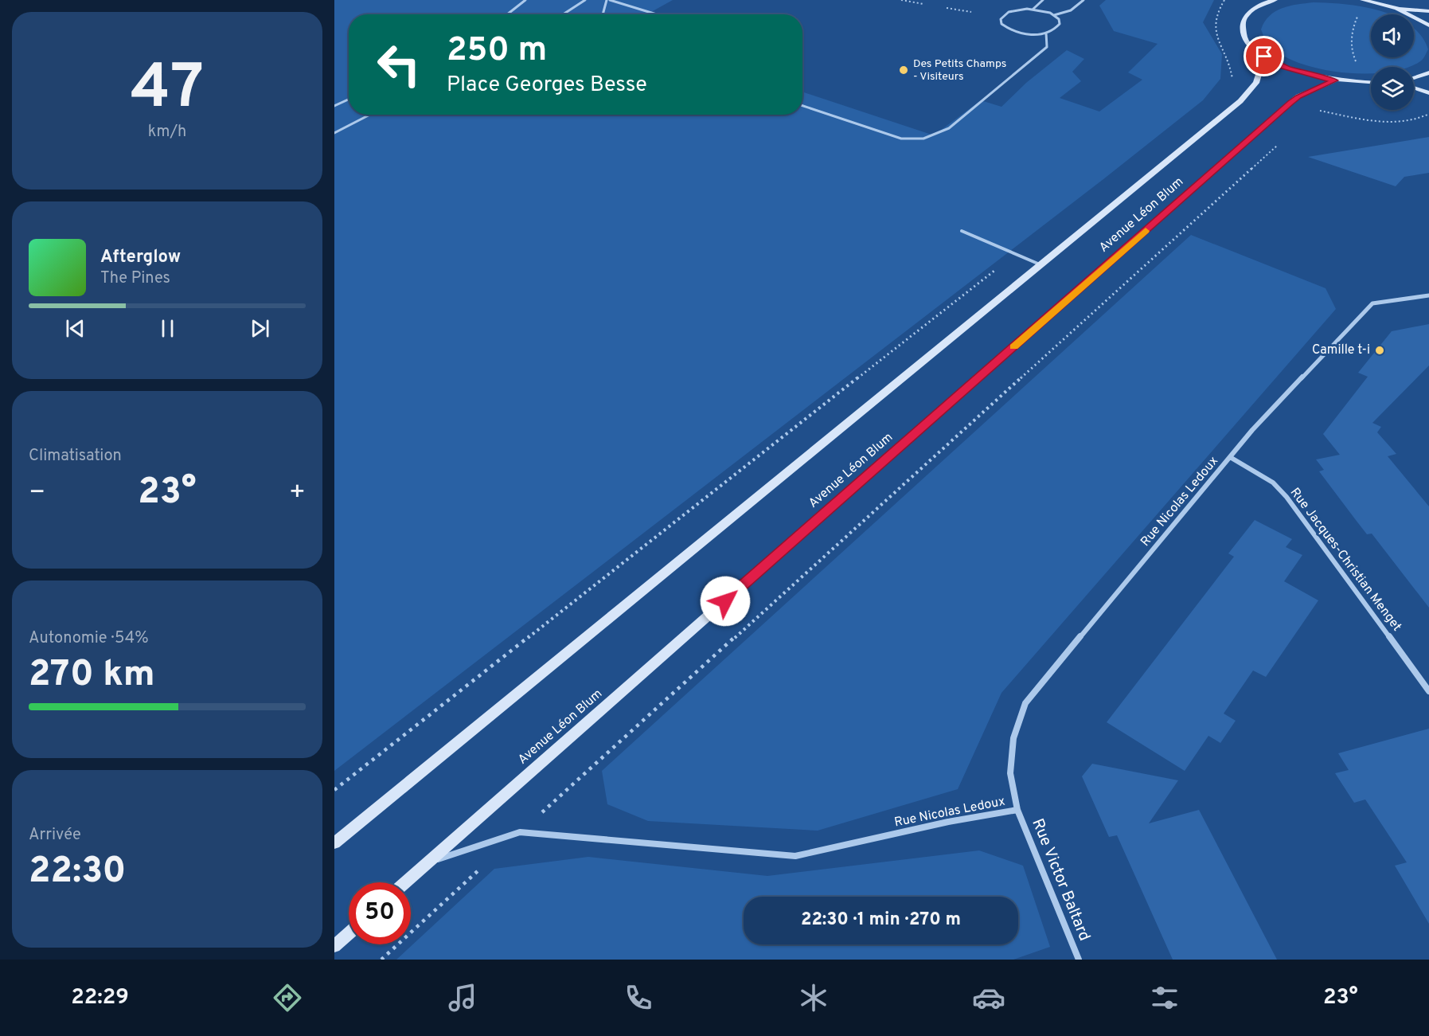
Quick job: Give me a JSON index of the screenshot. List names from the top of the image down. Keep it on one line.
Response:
{"streets":{"main road":["Avenue Léon Blum"],"street":["Rue Nicolas Ledoux","Rue Jacques-Christian Menget","Rue Victor Baltard"]},"crossings":[["Avenue Léon Blum","Rue Nicolas Ledoux"],["Rue Nicolas Ledoux","Rue Jacques-Christian Menget"],["Rue Nicolas Ledoux","Rue Victor Baltard"]],"places":["Des Petits Champs - Visiteurs","Camille t-i"],"page":{"tile":[["47","km/h"],"Climatisation",["Autonomie · 54%","270 km"],["Arrivée","22:30"]],"turn":["250 m","Place Georges Besse"],"song":["Afterglow","The Pines"],"heat":["−","23°","+"],"limit":"50","trip":"22:30 · 1 min · 270 m","tabs":["22:29","23°"]}}
